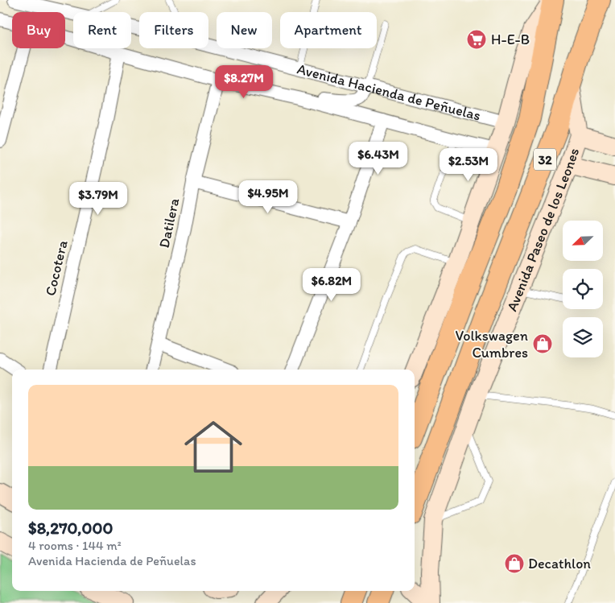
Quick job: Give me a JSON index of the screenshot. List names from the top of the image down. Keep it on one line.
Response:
{"streets":{"main road":["32","Avenida Paseo de los Leones"],"street":["Avenida Hacienda de Peñuelas","Datilera","Cocotera"]},"crossings":[["Avenida Hacienda de Peñuelas","Datilera"],["Avenida Hacienda de Peñuelas","Cocotera"]],"places":{"supermarket":["H-E-B"],"shop":["Volkswagen Cumbres","Decathlon"]},"north":"bottom left","page":{"chip":["Buy","Rent","Filters","New","Apartment"],"price":["$8.27M","$6.43M","$2.53M","$4.95M","$3.79M","$6.82M"],"list":[{"name":"$8,270,000","note":"4 rooms · 144 m² · Avenida Hacienda de Peñuelas"}]}}
